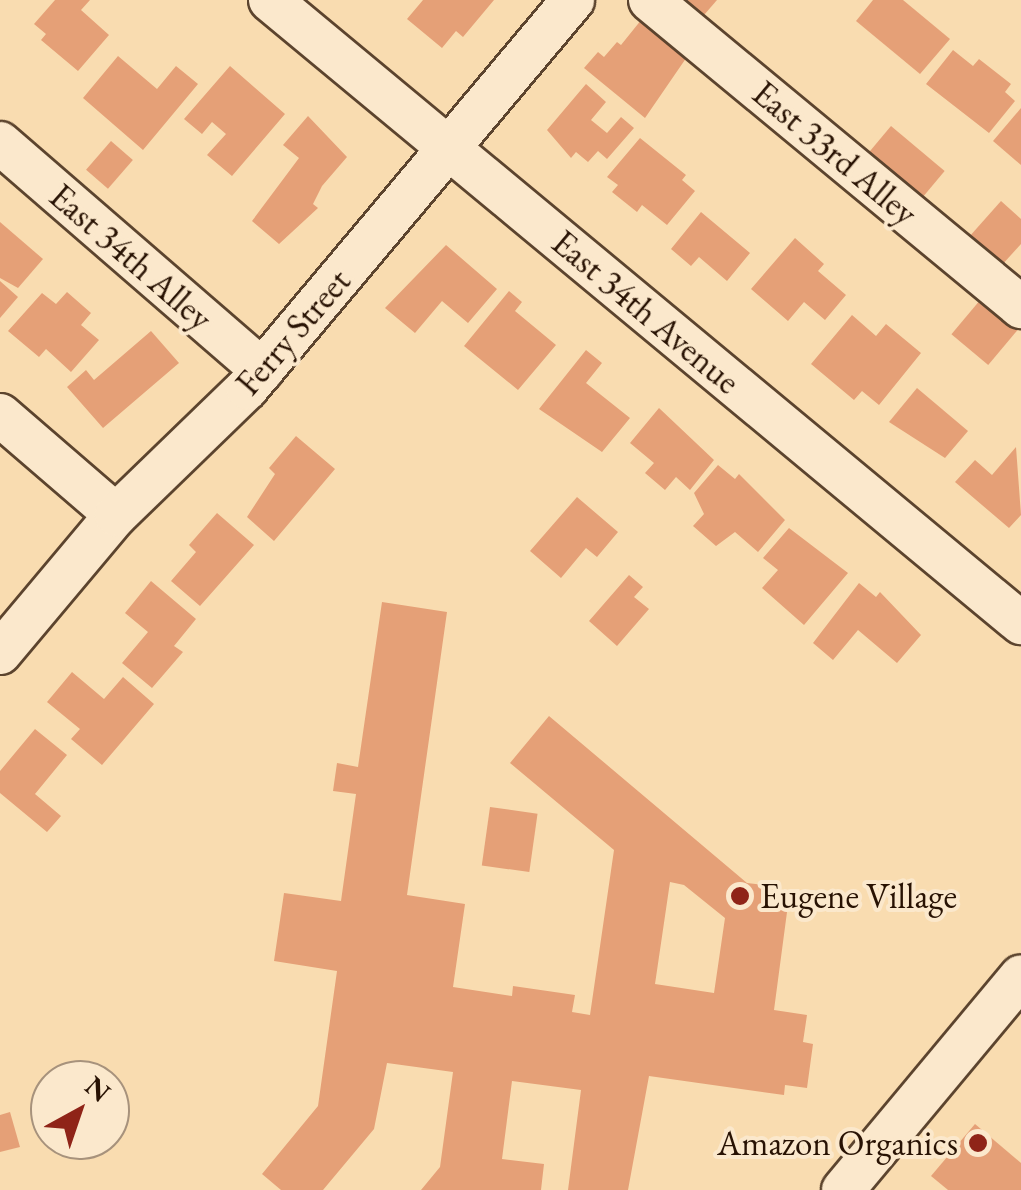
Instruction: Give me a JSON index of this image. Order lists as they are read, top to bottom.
{
  "streets": {
    "street": [
      "East 33rd Alley",
      "East 34th Alley",
      "East 34th Avenue",
      "Ferry Street"
    ]
  },
  "crossings": [
    ["East 34th Alley", "Ferry Street"],
    ["East 34th Avenue", "Ferry Street"]
  ],
  "places": ["Eugene Village", "Amazon Organics"],
  "north": "top right"
}
